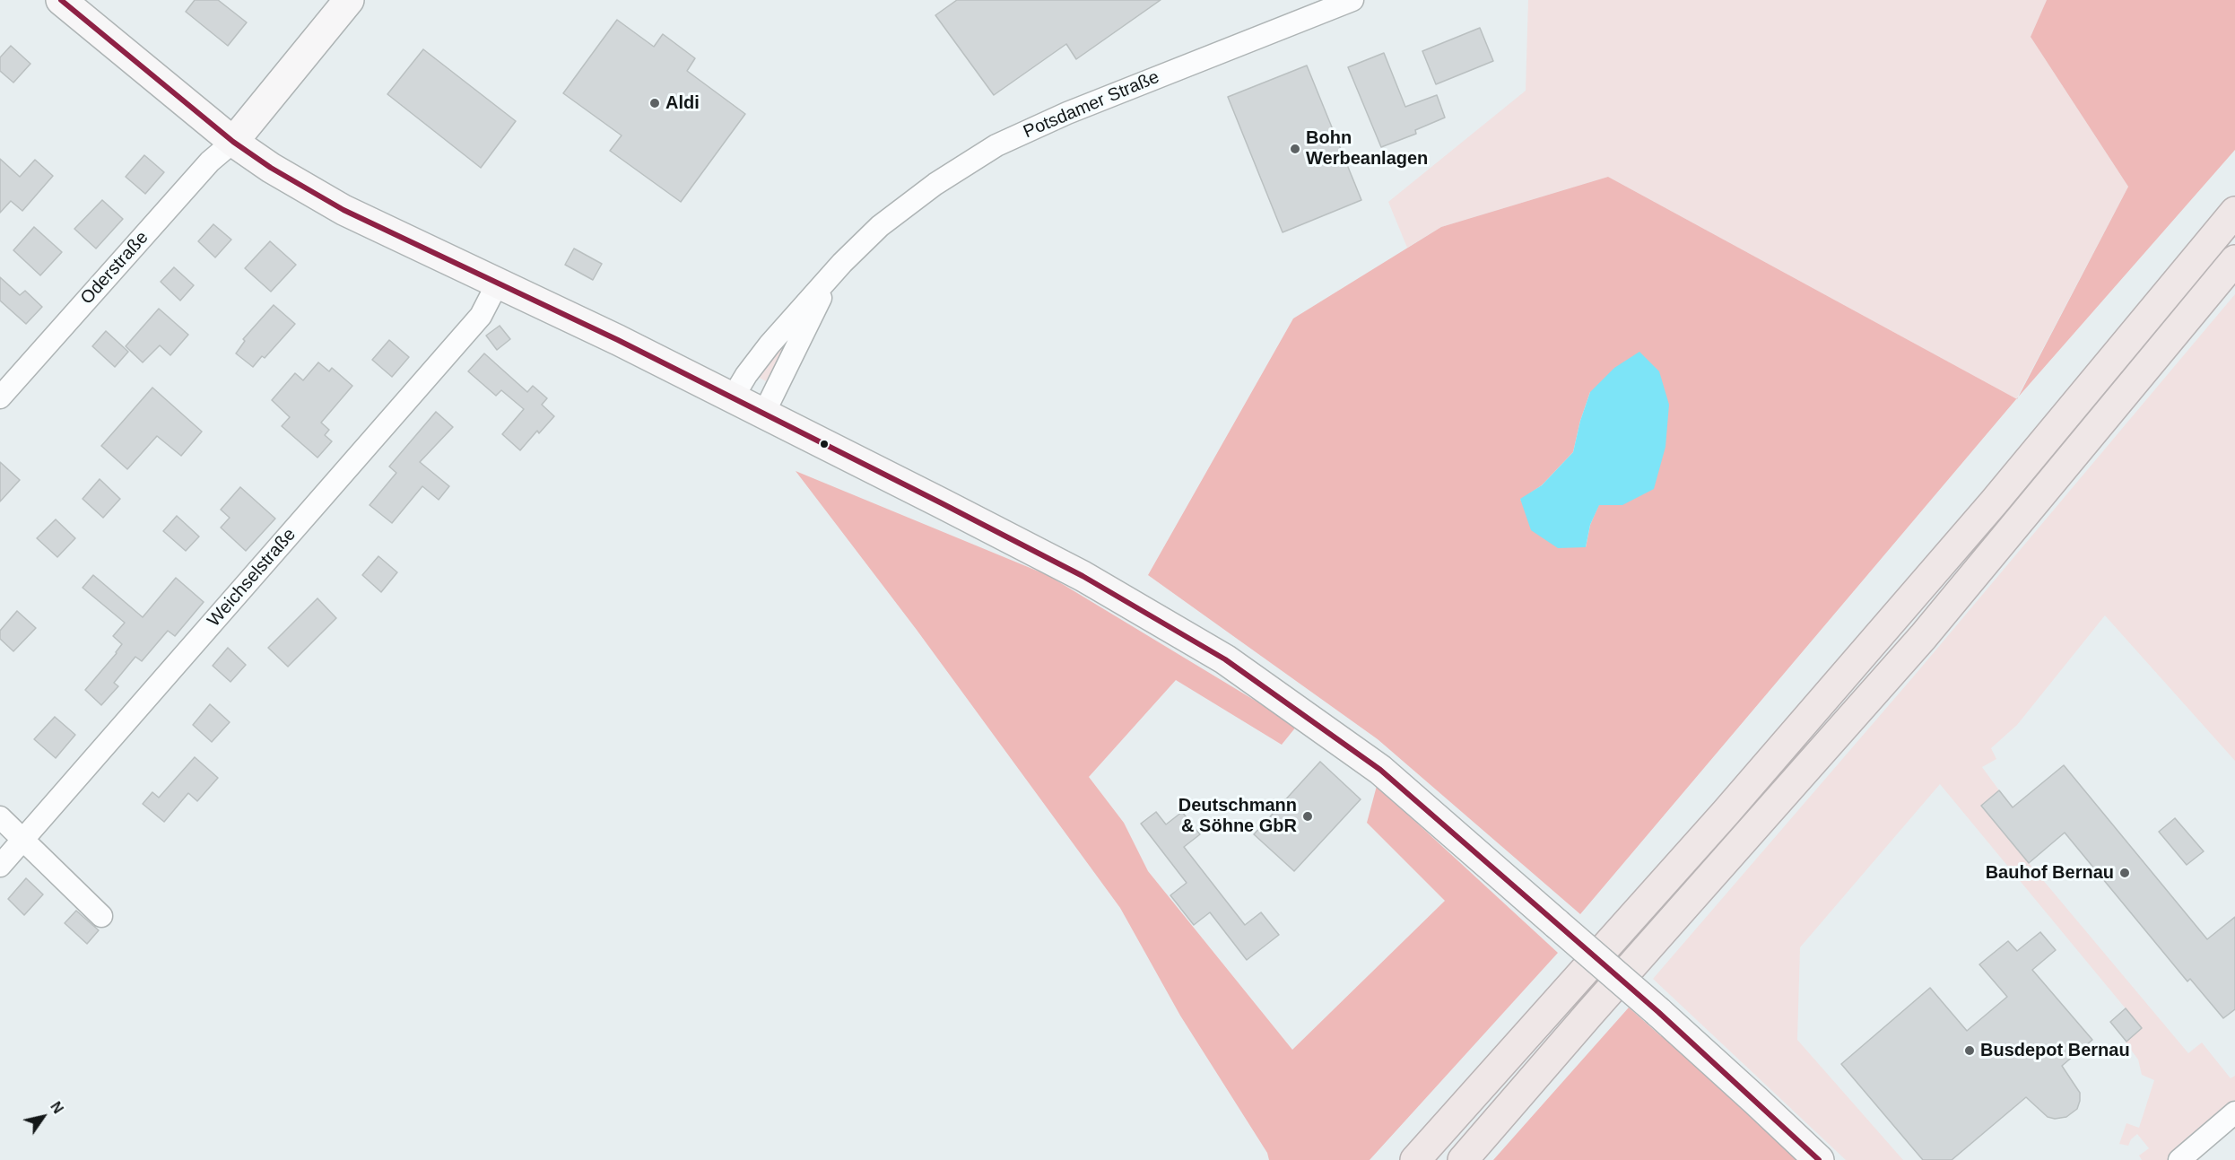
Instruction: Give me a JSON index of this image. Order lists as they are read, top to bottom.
{
  "streets": {
    "street": ["Potsdamer Straße", "Oderstraße", "Weichselstraße"]
  },
  "places": [
    "Aldi",
    "Bohn Werbeanlagen",
    "Deutschmann & Söhne GbR",
    "Bauhof Bernau",
    "Busdepot Bernau"
  ],
  "north": "top right"
}
